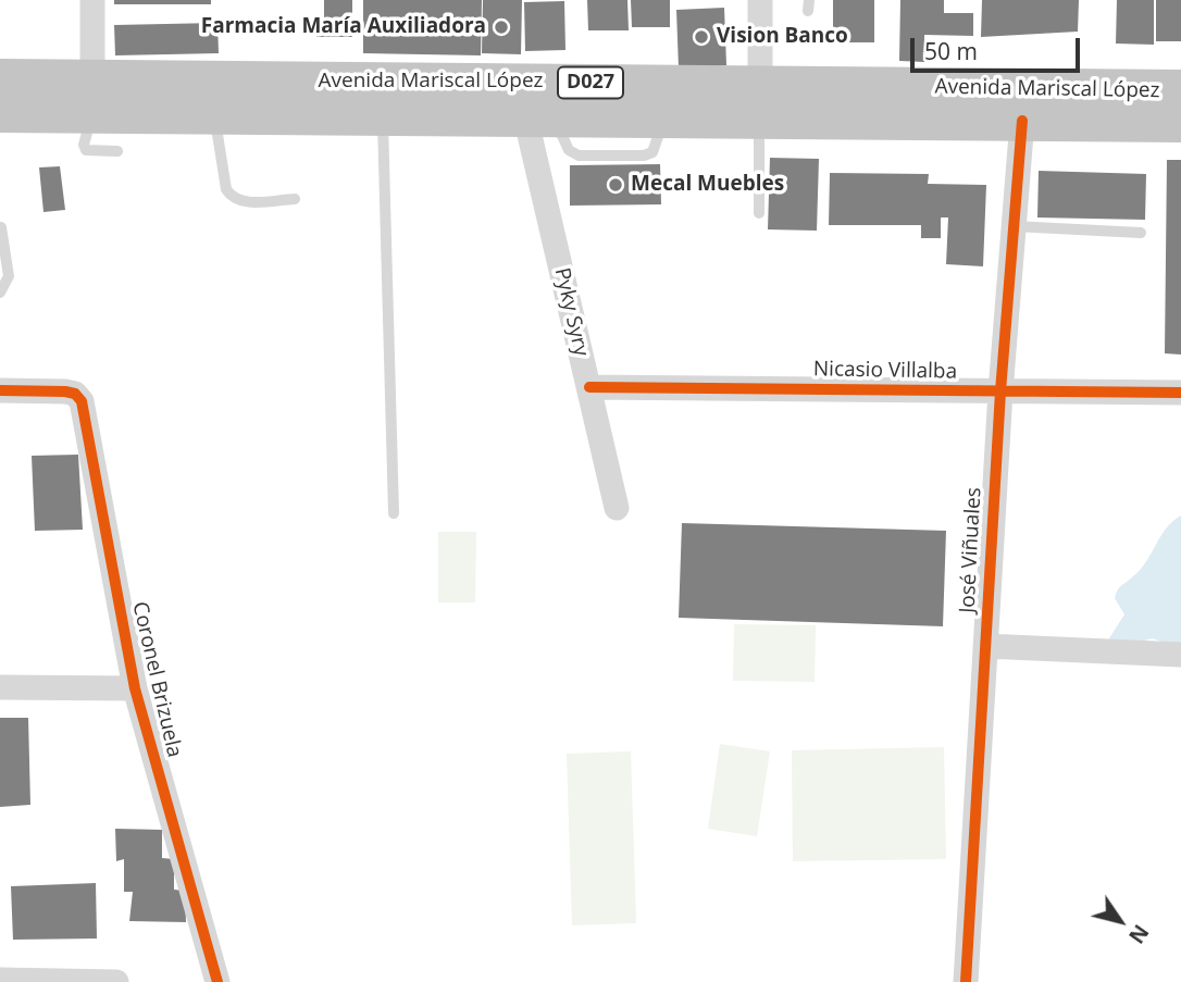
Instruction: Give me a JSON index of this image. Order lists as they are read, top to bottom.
{
  "streets": {
    "highway": ["Avenida Mariscal López", "D027"],
    "street": [
      "Pyky Syry",
      "Nicasio Villalba",
      "José Viñuales",
      "Coronel Brizuela"
    ]
  },
  "crossings": [
    ["Avenida Mariscal López", "Pyky Syry"],
    ["Avenida Mariscal López", "José Viñuales"],
    ["Pyky Syry", "Nicasio Villalba"],
    ["Nicasio Villalba", "José Viñuales"]
  ],
  "places": ["Farmacia María Auxiliadora", "Vision Banco", "Mecal Muebles"],
  "scale_bar": "50 m",
  "north": "bottom right"
}
